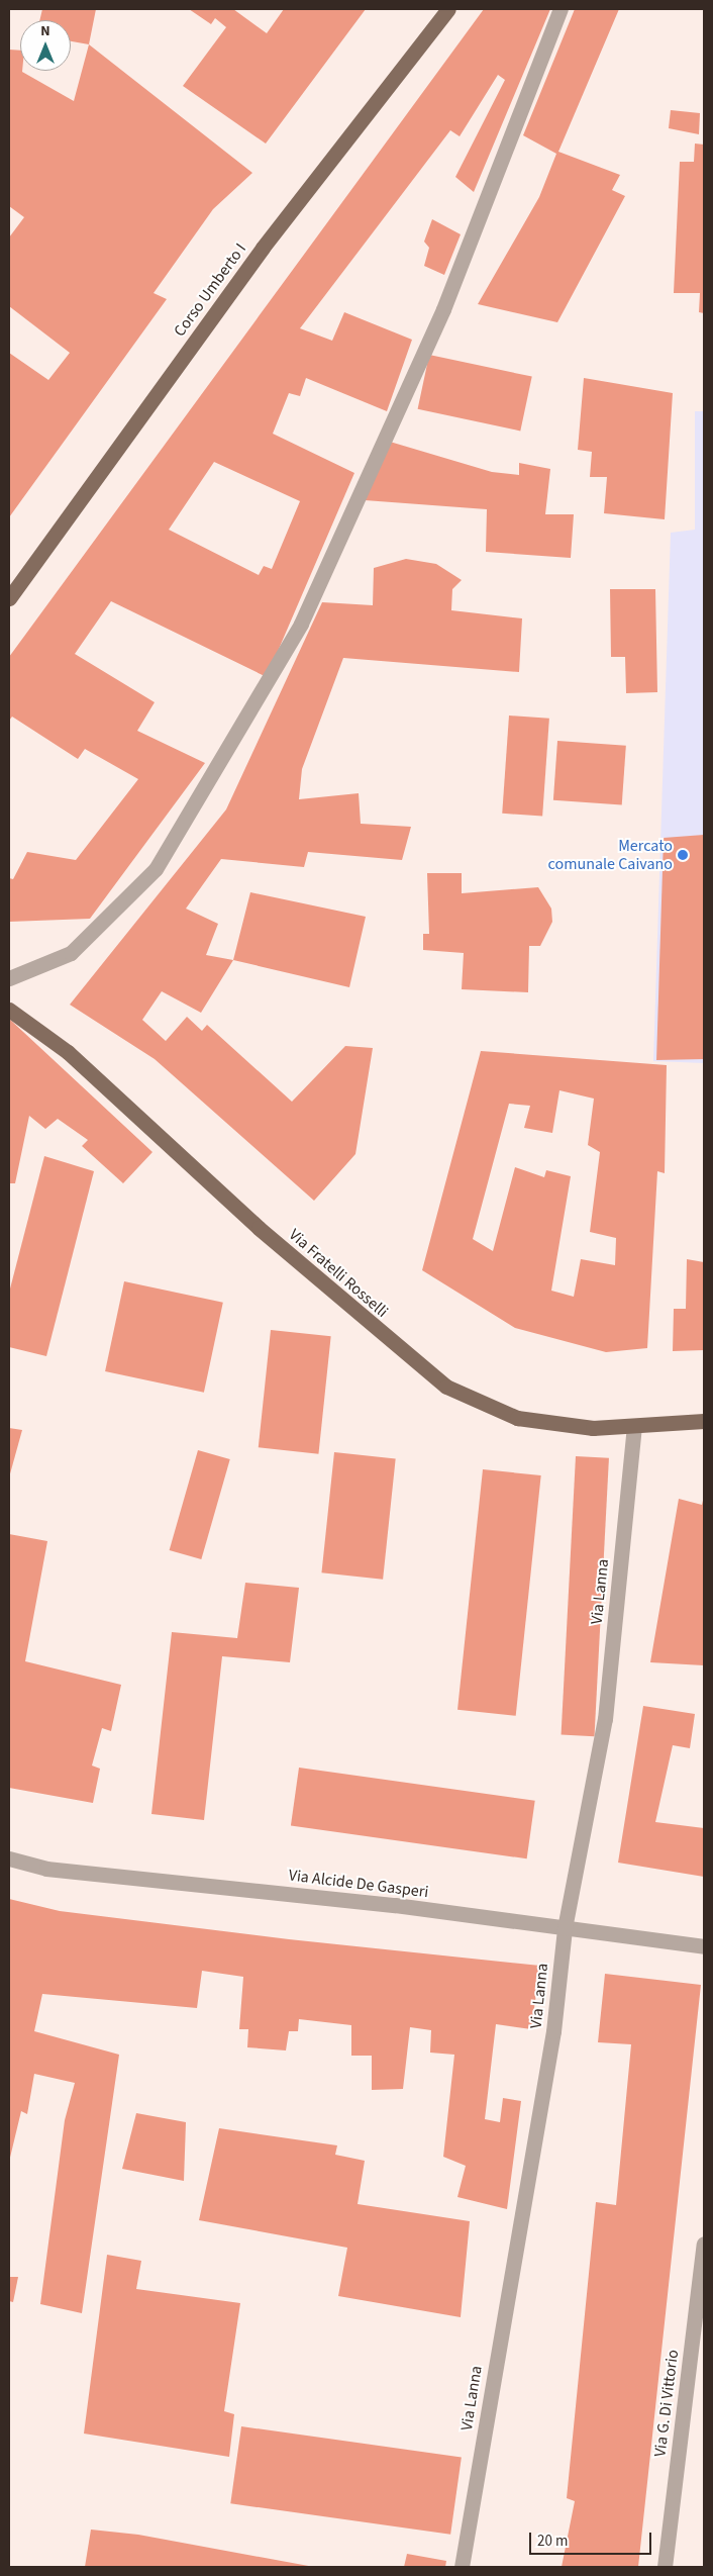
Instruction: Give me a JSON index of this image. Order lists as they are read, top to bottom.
{
  "streets": {
    "main road": ["Corso Umberto I", "Via Fratelli Rosselli"],
    "street": ["Via Lanna", "Via Alcide De Gasperi", "Via G. Di Vittorio"]
  },
  "crossings": [
    ["Via Fratelli Rosselli", "Via Lanna"],
    ["Via Lanna", "Via Alcide De Gasperi"]
  ],
  "places": ["Mercato comunale Caivano"],
  "scale_bar": "20 m",
  "north": "top"
}
